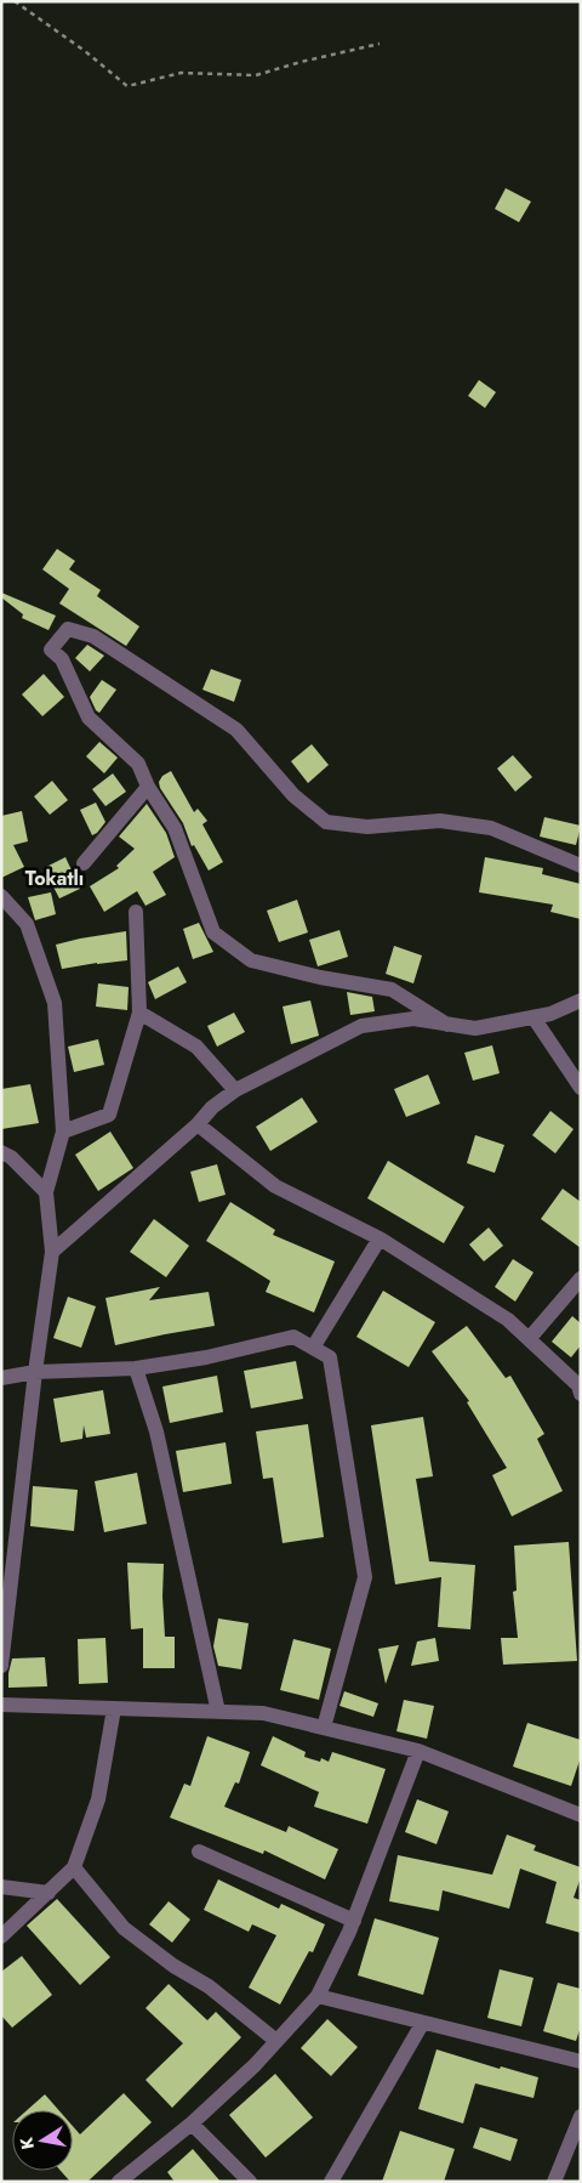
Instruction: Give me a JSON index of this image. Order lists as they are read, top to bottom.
{
  "districts": ["Tokatlı"],
  "north": "left"
}
